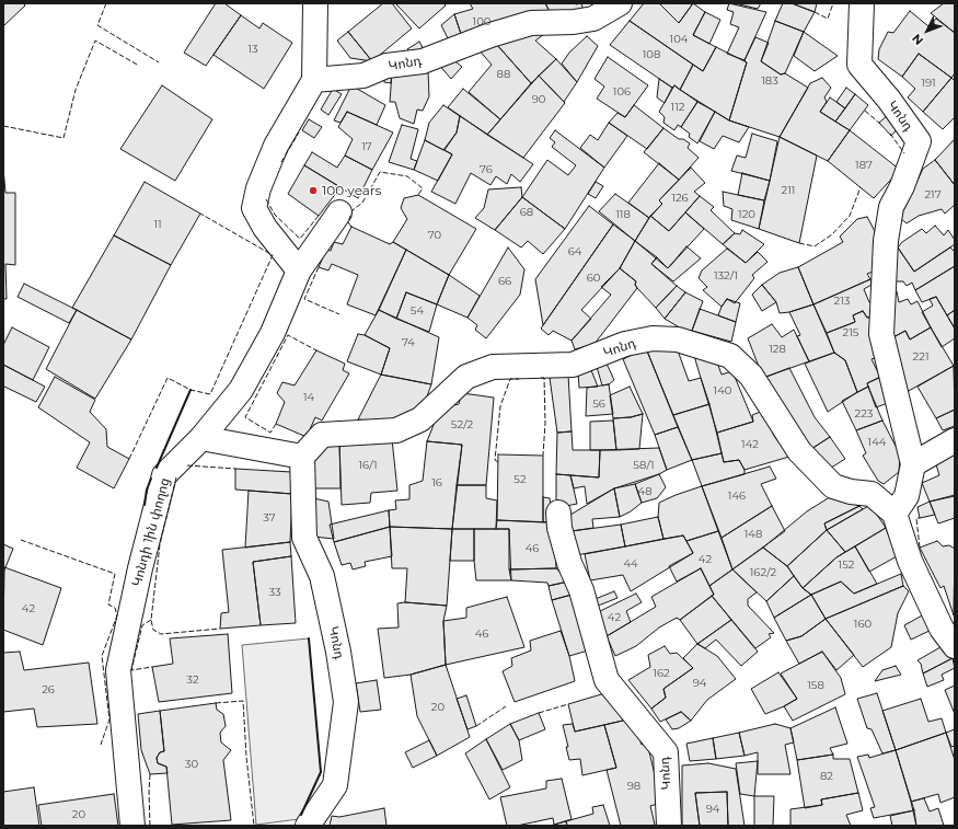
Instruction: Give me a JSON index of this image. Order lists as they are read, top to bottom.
{
  "streets": {
    "street": ["Կոնդ", "Կոնդի 1ին փողոց"]
  },
  "places": ["100 years"],
  "house_numbers": [
    "100",
    "104",
    "13",
    "108",
    "88",
    "183",
    "191",
    "106",
    "90",
    "112",
    "17",
    "187",
    "76",
    "211",
    "217",
    "126",
    "68",
    "118",
    "120",
    "11",
    "70",
    "64",
    "132/1",
    "60",
    "66",
    "213",
    "54",
    "215",
    "74",
    "128",
    "221",
    "140",
    "14",
    "56",
    "223",
    "52/2",
    "144",
    "142",
    "16/1",
    "58/1",
    "52",
    "16",
    "48",
    "146",
    "37",
    "148",
    "46",
    "42",
    "44",
    "152",
    "162/2",
    "33",
    "42",
    "42",
    "160",
    "46",
    "162",
    "32",
    "94",
    "158",
    "26",
    "20",
    "30",
    "82",
    "98",
    "94",
    "20"
  ],
  "north": "bottom left"
}
